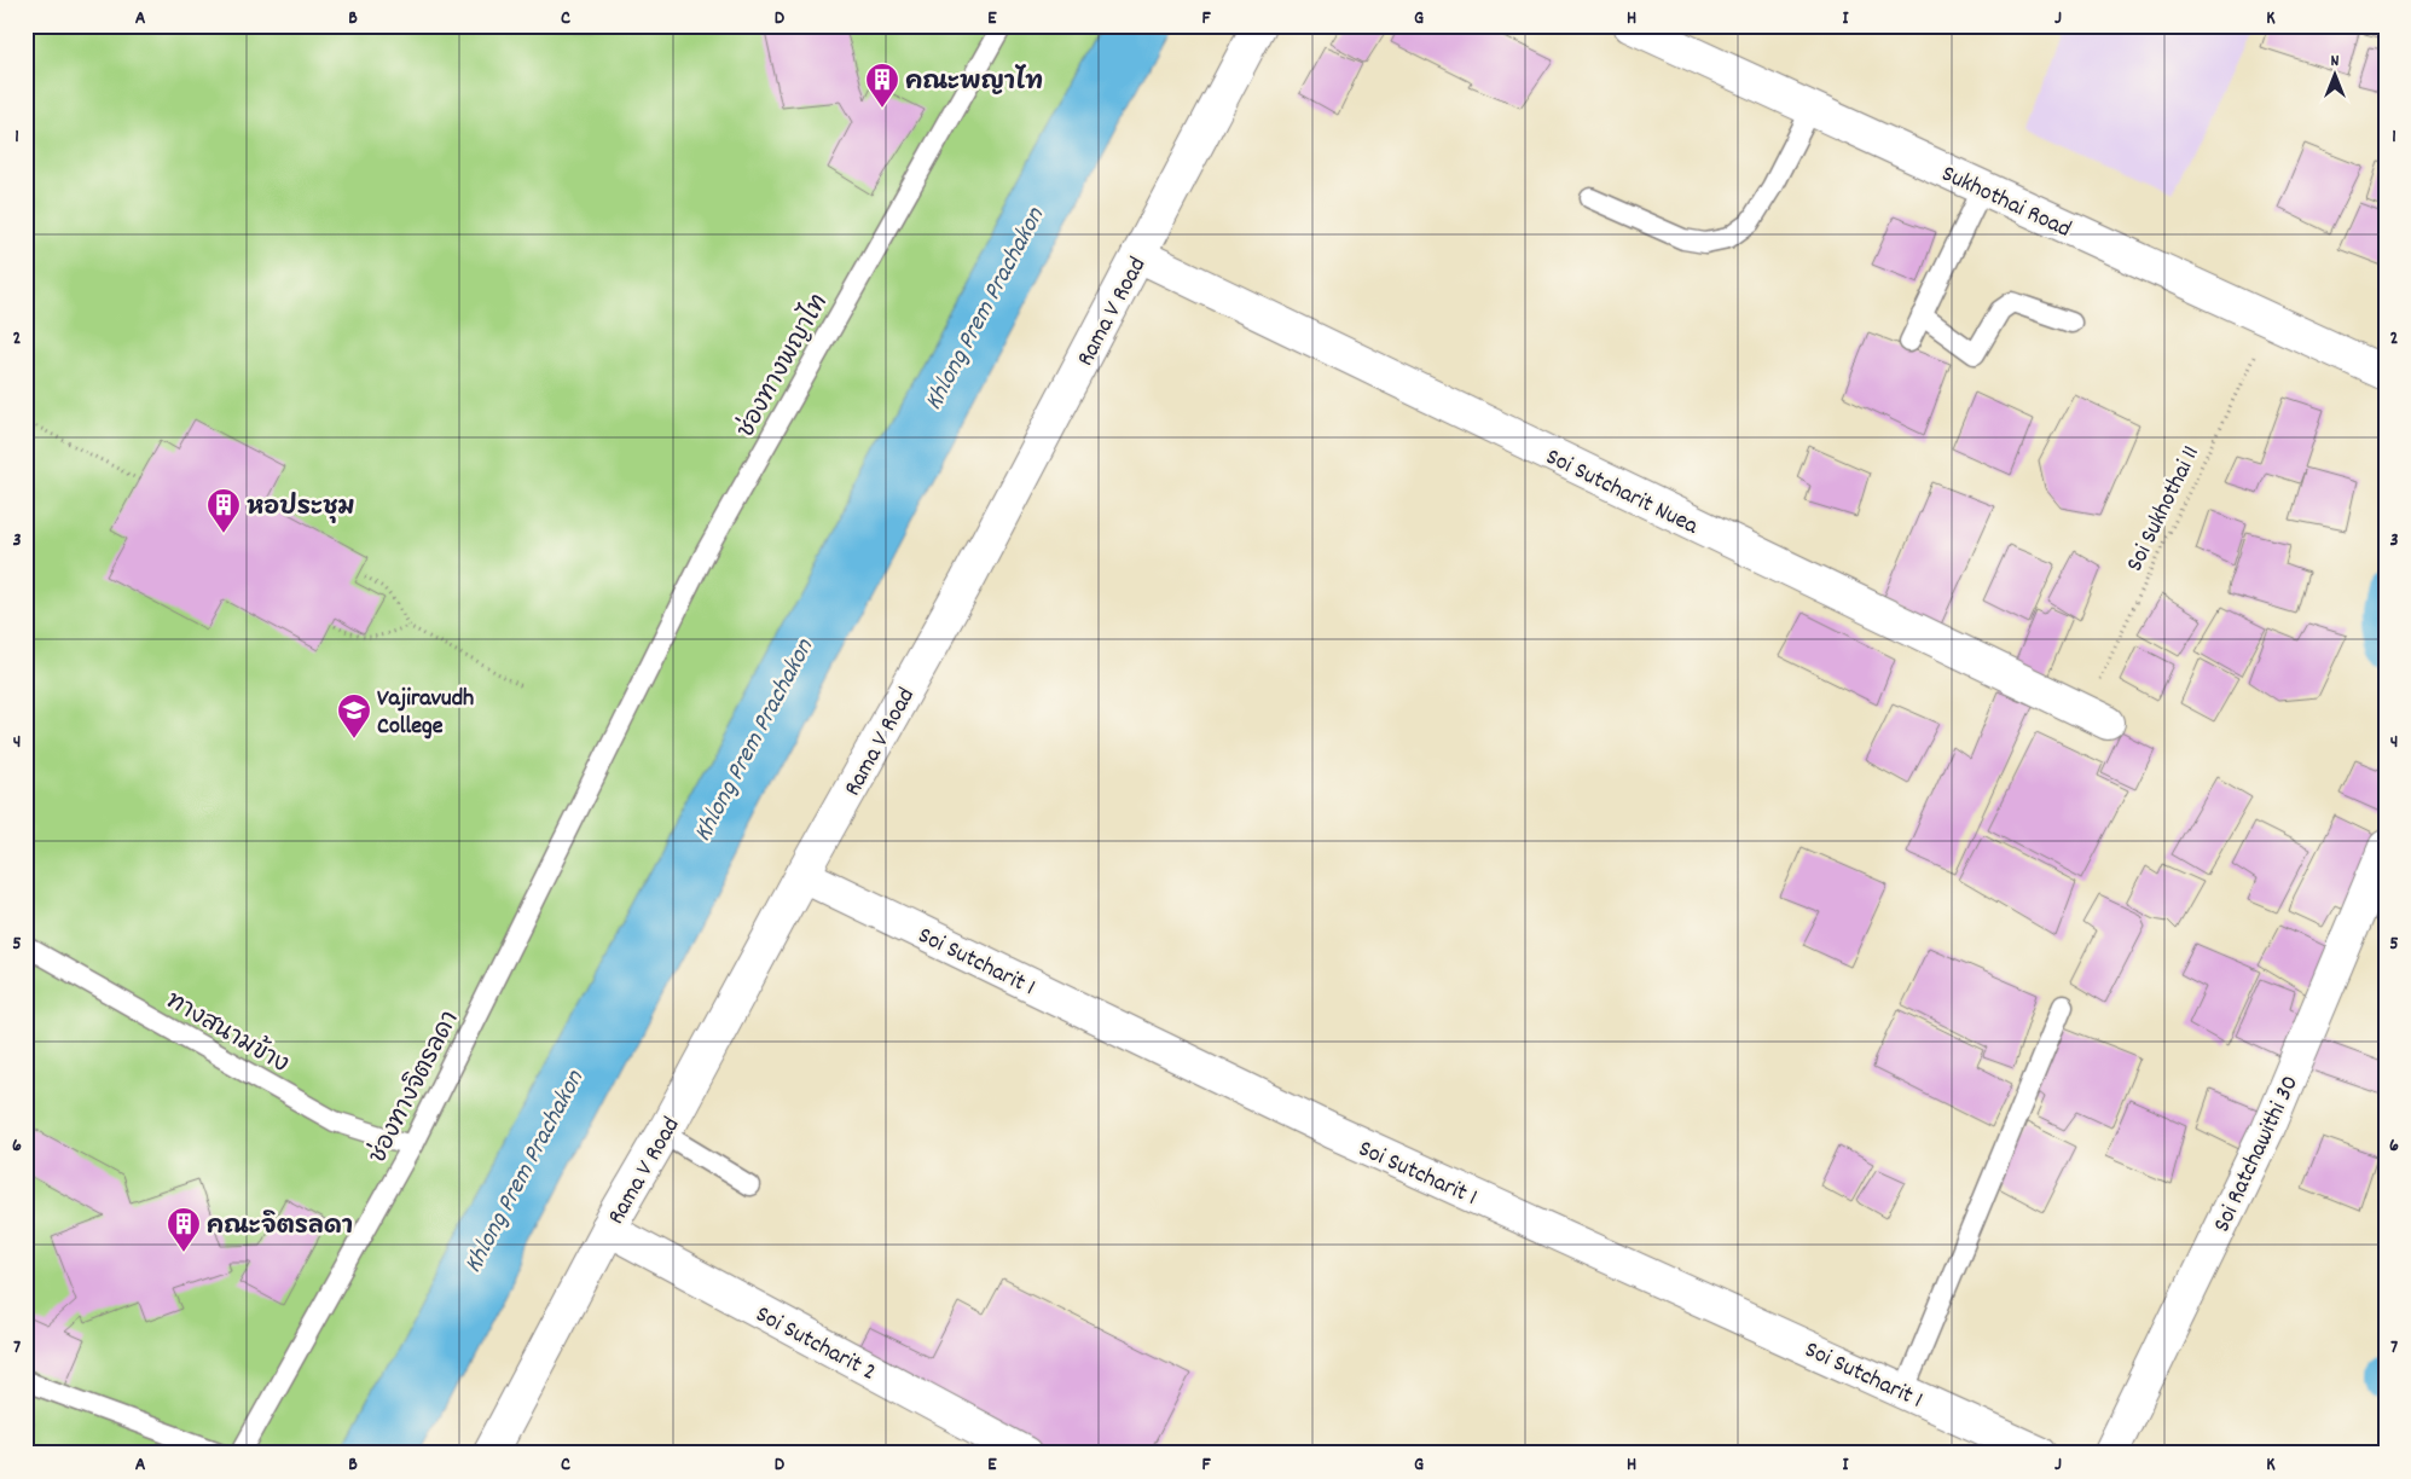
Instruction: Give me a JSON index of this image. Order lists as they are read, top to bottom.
{
  "streets": {
    "street": [
      "Sukhothai Road",
      "Rama V Road",
      "Soi Sutcharit Nuea",
      "Soi Sutcharit 1",
      "Soi Ratchawithi 30",
      "Soi Sutcharit 2"
    ],
    "lane": ["ช่องทางพญาไท", "ทางสนามข้าง", "ช่องทางจิตรลดา"],
    "path": ["Soi Sukhothai 11"]
  },
  "crossings": [
    ["Sukhothai Road", "Soi Sukhothai 11"],
    ["Rama V Road", "Soi Sutcharit Nuea"],
    ["Rama V Road", "Soi Sutcharit 1"],
    ["Rama V Road", "Soi Sutcharit 2"],
    ["ช่องทางพญาไท", "ช่องทางจิตรลดา"],
    ["Soi Sutcharit Nuea", "Soi Sukhothai 11"],
    ["ทางสนามข้าง", "ช่องทางจิตรลดา"]
  ],
  "water": ["Khlong Prem Prachakon"],
  "places": {
    "building": ["คณะพญาไท", "หอประชุม", "คณะจิตรลดา"],
    "school or university": ["Vajiravudh College"]
  },
  "north": "top",
  "grid": {
    "columns": [
      "A",
      "B",
      "C",
      "D",
      "E",
      "F",
      "G",
      "H",
      "I",
      "J",
      "K"
    ],
    "rows": [
      "1",
      "2",
      "3",
      "4",
      "5",
      "6",
      "7"
    ]
  }
}
